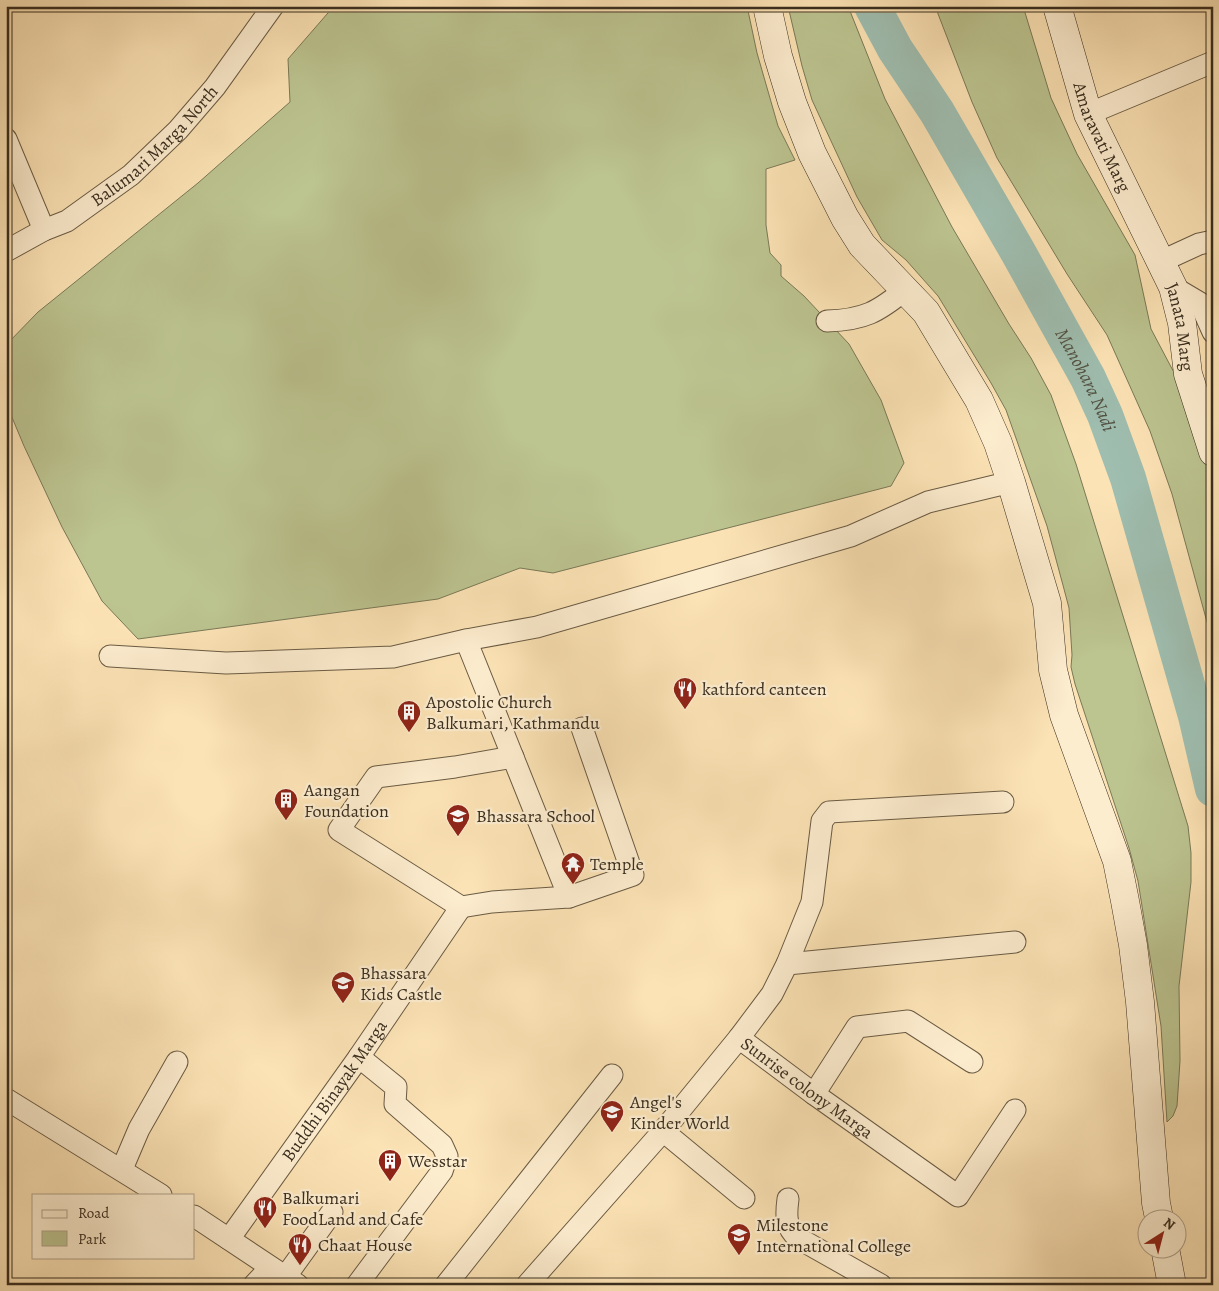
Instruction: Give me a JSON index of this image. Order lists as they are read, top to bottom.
{
  "streets": {
    "main road": ["Amaravati Marg", "Janata Marg"],
    "street": ["Balumari Marga North", "Sunrise colony Marga", "Buddhi Binayak Marga"]
  },
  "crossings": [
    ["Amaravati Marg", "Janata Marg"]
  ],
  "water": ["Manohara Nadi"],
  "places": {
    "restaurant": ["kathford canteen", "Balkumari FoodLand and Cafe", "Chaat House"],
    "building": ["Apostolic Church Balkumari, Kathmandu", "Aangan Foundation", "Wesstar"],
    "school or university": [
      "Bhassara School",
      "Bhassara Kids Castle",
      "Angel's Kinder World",
      "Milestone International College"
    ],
    "temple": ["Temple"]
  },
  "legend": ["Road", "Park"],
  "north": "top right"
}
